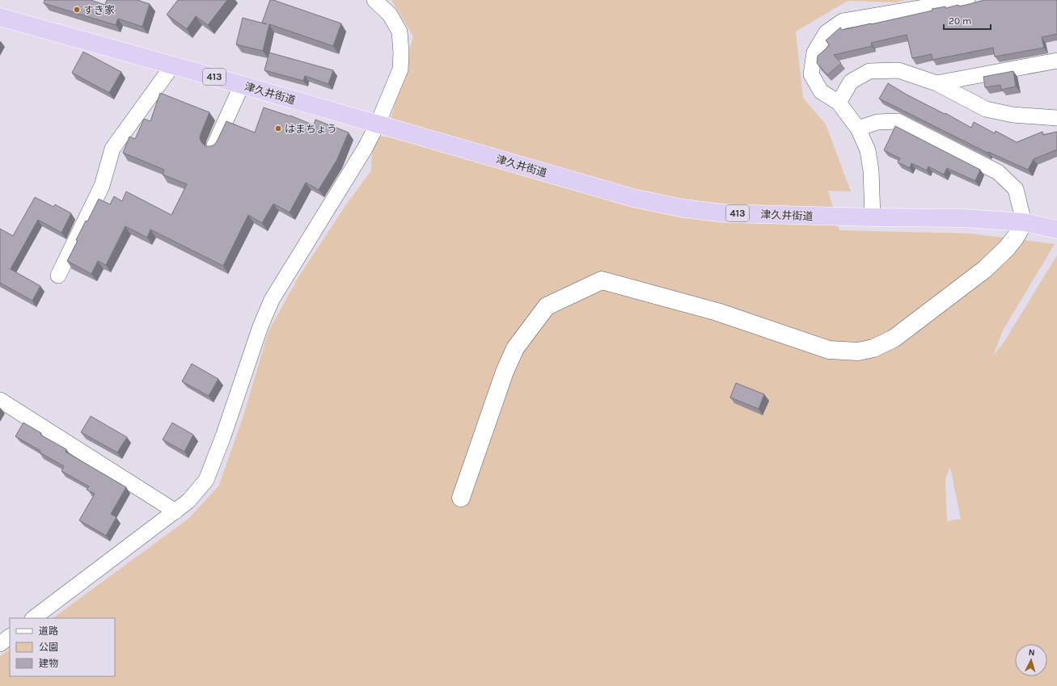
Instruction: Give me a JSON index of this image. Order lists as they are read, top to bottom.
{
  "streets": {
    "highway": ["413", "津久井街道"]
  },
  "places": ["すき家", "はまちょう"],
  "legend": ["道路", "公園", "建物"],
  "scale_bar": "20 m",
  "north": "top"
}
